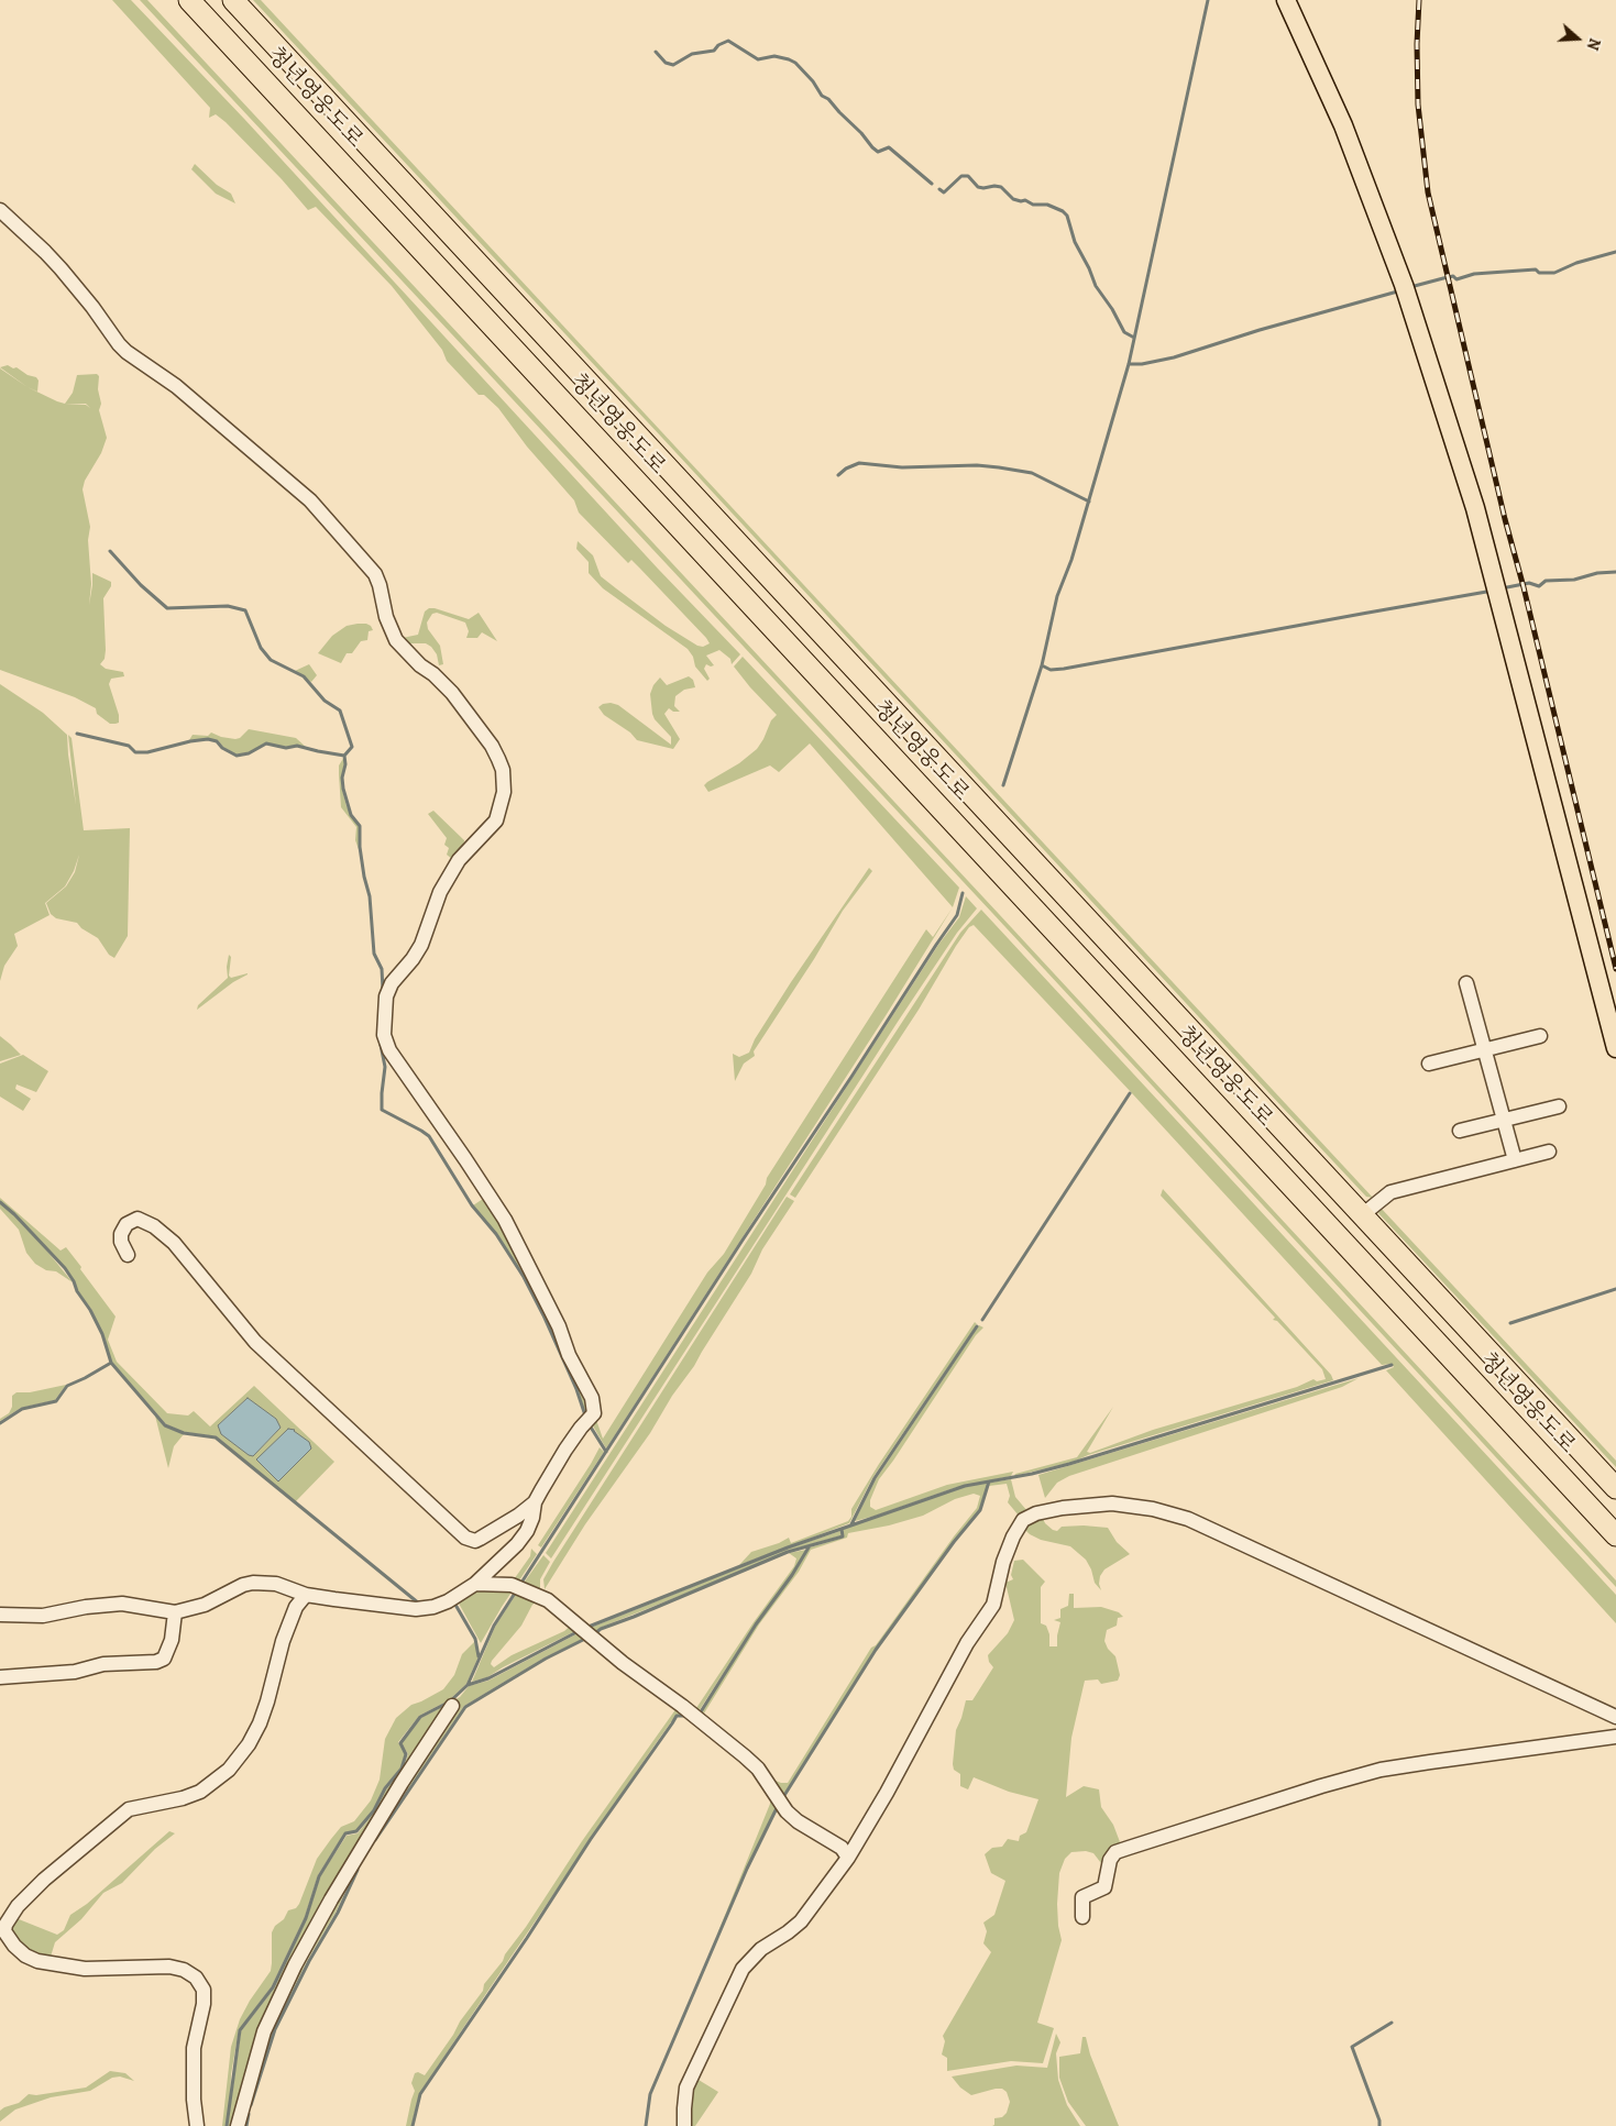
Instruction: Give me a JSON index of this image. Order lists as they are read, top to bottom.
{
  "streets": {
    "highway": ["청년영웅도로"]
  },
  "north": "right"
}
